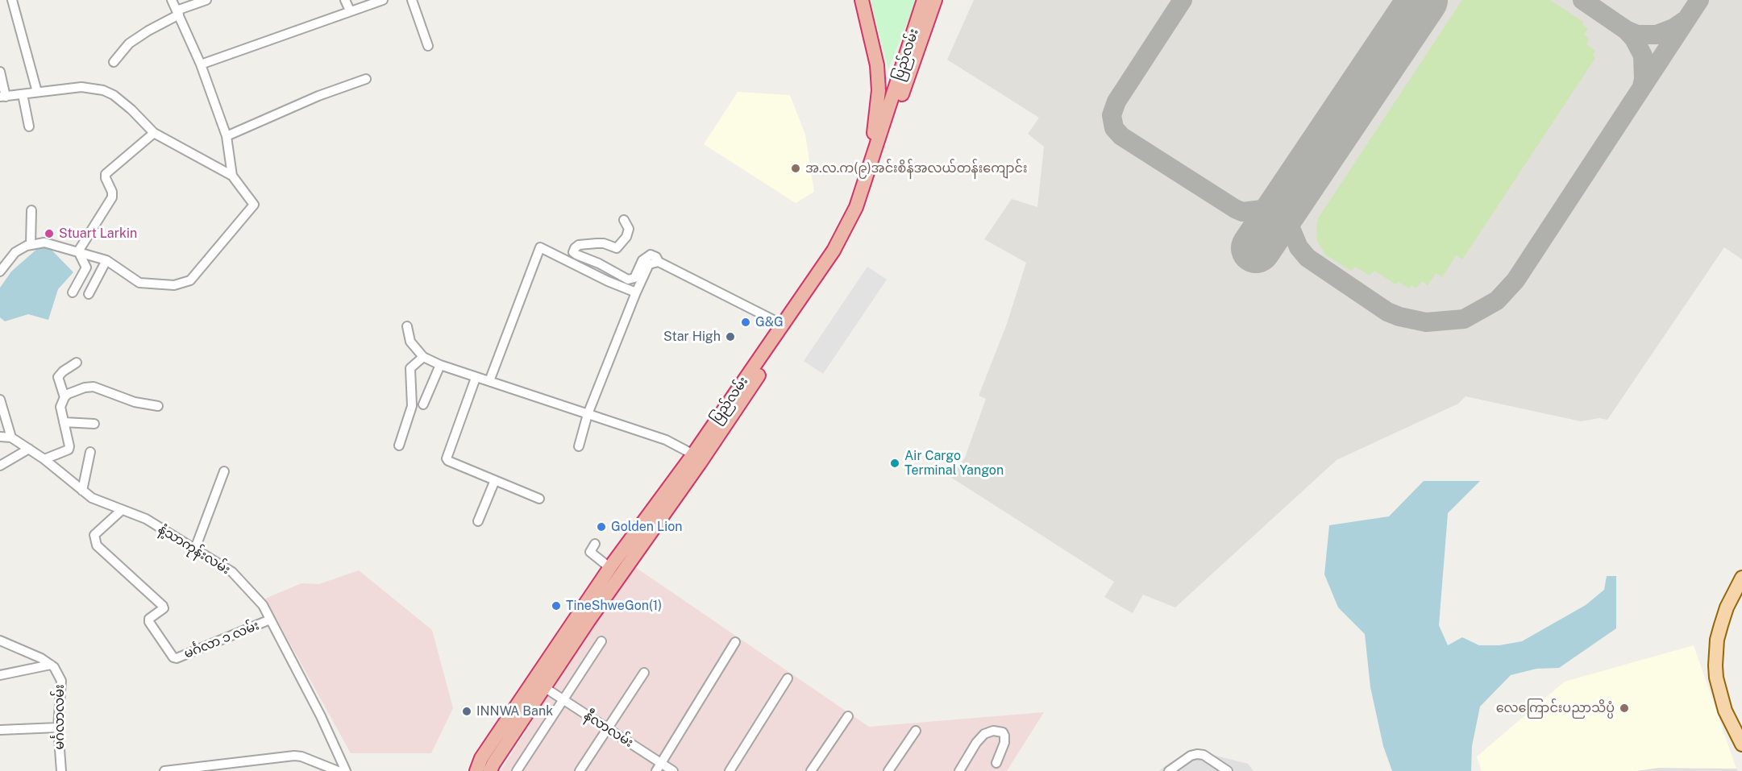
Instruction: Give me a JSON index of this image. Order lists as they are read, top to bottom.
{
  "streets": {
    "highway": ["ပြည်လမ်း"],
    "street": [
      "နံ့သာကုန်းလမ်း",
      "မင်္ဂလာ ၁ လမ်း",
      "မင်္ဂလာလမ်း",
      "နီလာလမ်း"
    ]
  },
  "crossings": [
    ["ပြည်လမ်း", "နီလာလမ်း"],
    ["နံ့သာကုန်းလမ်း", "မင်္ဂလာ ၁ လမ်း"]
  ],
  "places": [
    "အ.လ.က(၉)အင်းစိန်အလယ်တန်းကျောင်း",
    "Stuart Larkin",
    "G&G",
    "Star High",
    "Air Cargo Terminal Yangon",
    "Golden Lion",
    "TineShweGon(1)",
    "လေကြောင်းပညာသိပ္ပံ",
    "INNWA Bank"
  ]
}
